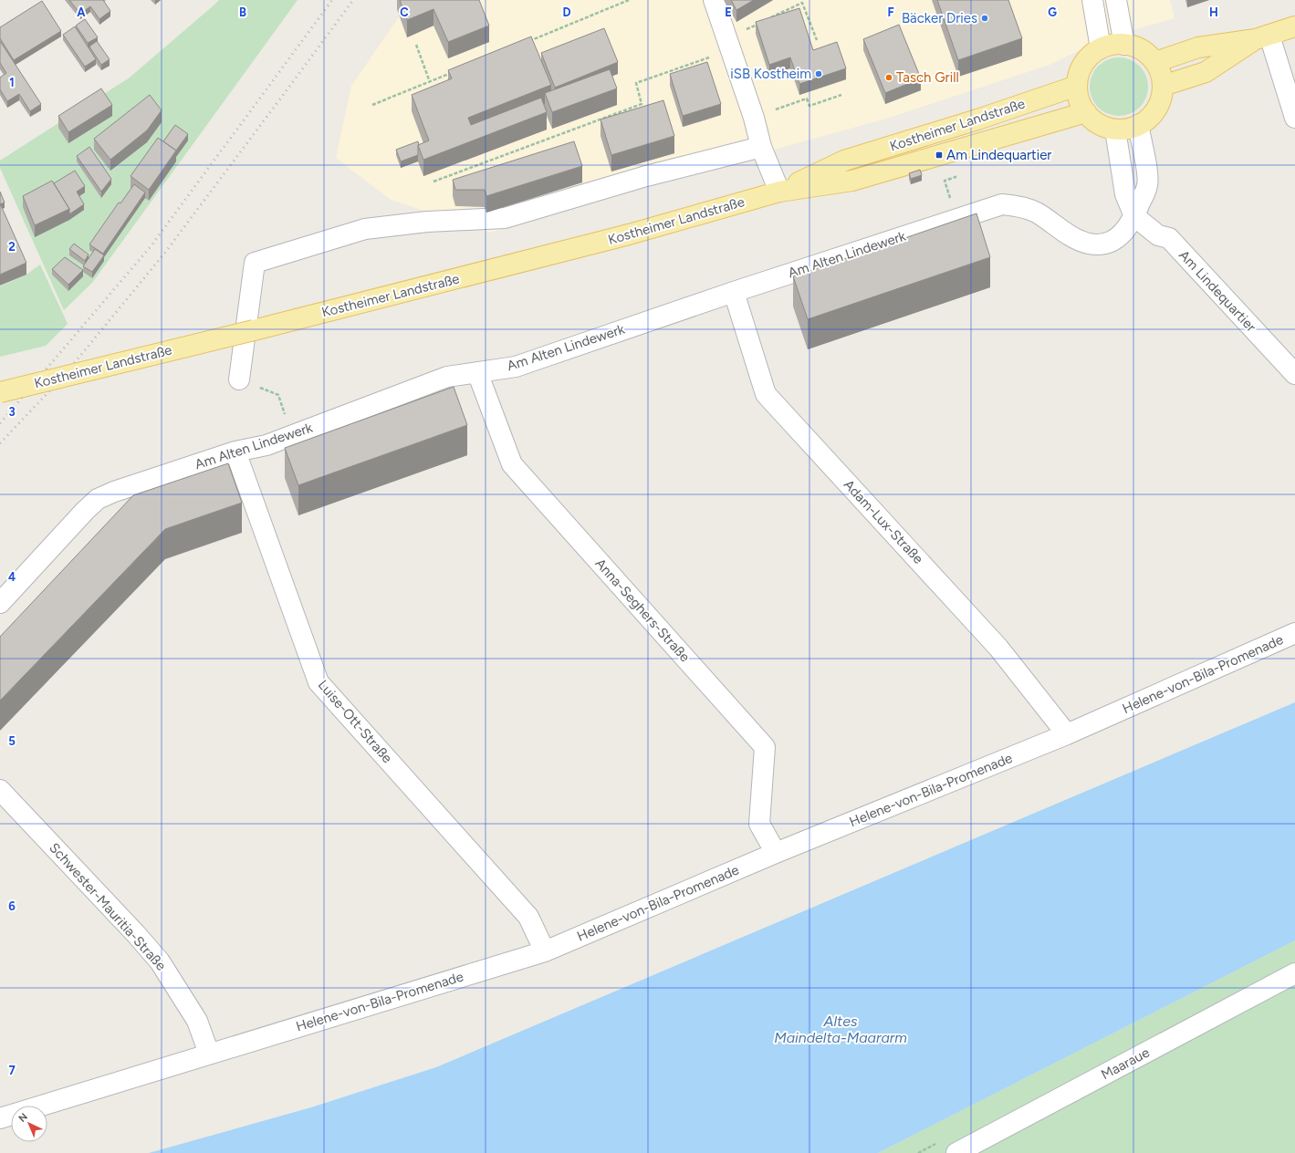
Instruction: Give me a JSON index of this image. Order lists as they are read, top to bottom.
{
  "streets": {
    "main road": ["Kostheimer Landstraße"],
    "street": [
      "Am Alten Lindewerk",
      "Am Lindequartier",
      "Adam-Lux-Straße",
      "Anna-Seghers-Straße",
      "Helene-von-Bila-Promenade",
      "Luise-Ott-Straße",
      "Schwester-Mauritia-Straße",
      "Maaraue"
    ]
  },
  "crossings": [
    ["Am Alten Lindewerk", "Am Lindequartier"],
    ["Am Alten Lindewerk", "Adam-Lux-Straße"],
    ["Am Alten Lindewerk", "Anna-Seghers-Straße"],
    ["Am Alten Lindewerk", "Luise-Ott-Straße"],
    ["Adam-Lux-Straße", "Helene-von-Bila-Promenade"],
    ["Anna-Seghers-Straße", "Helene-von-Bila-Promenade"],
    ["Helene-von-Bila-Promenade", "Luise-Ott-Straße"],
    ["Helene-von-Bila-Promenade", "Schwester-Mauritia-Straße"]
  ],
  "water": ["Altes Maindelta-Maararm"],
  "places": {
    "other": ["Bäcker Dries", "iSB Kostheim", "Tasch Grill"],
    "transit": ["Am Lindequartier"]
  },
  "north": "top left",
  "grid": {
    "columns": [
      "A",
      "B",
      "C",
      "D",
      "E",
      "F",
      "G",
      "H"
    ],
    "rows": [
      "1",
      "2",
      "3",
      "4",
      "5",
      "6",
      "7"
    ]
  }
}
